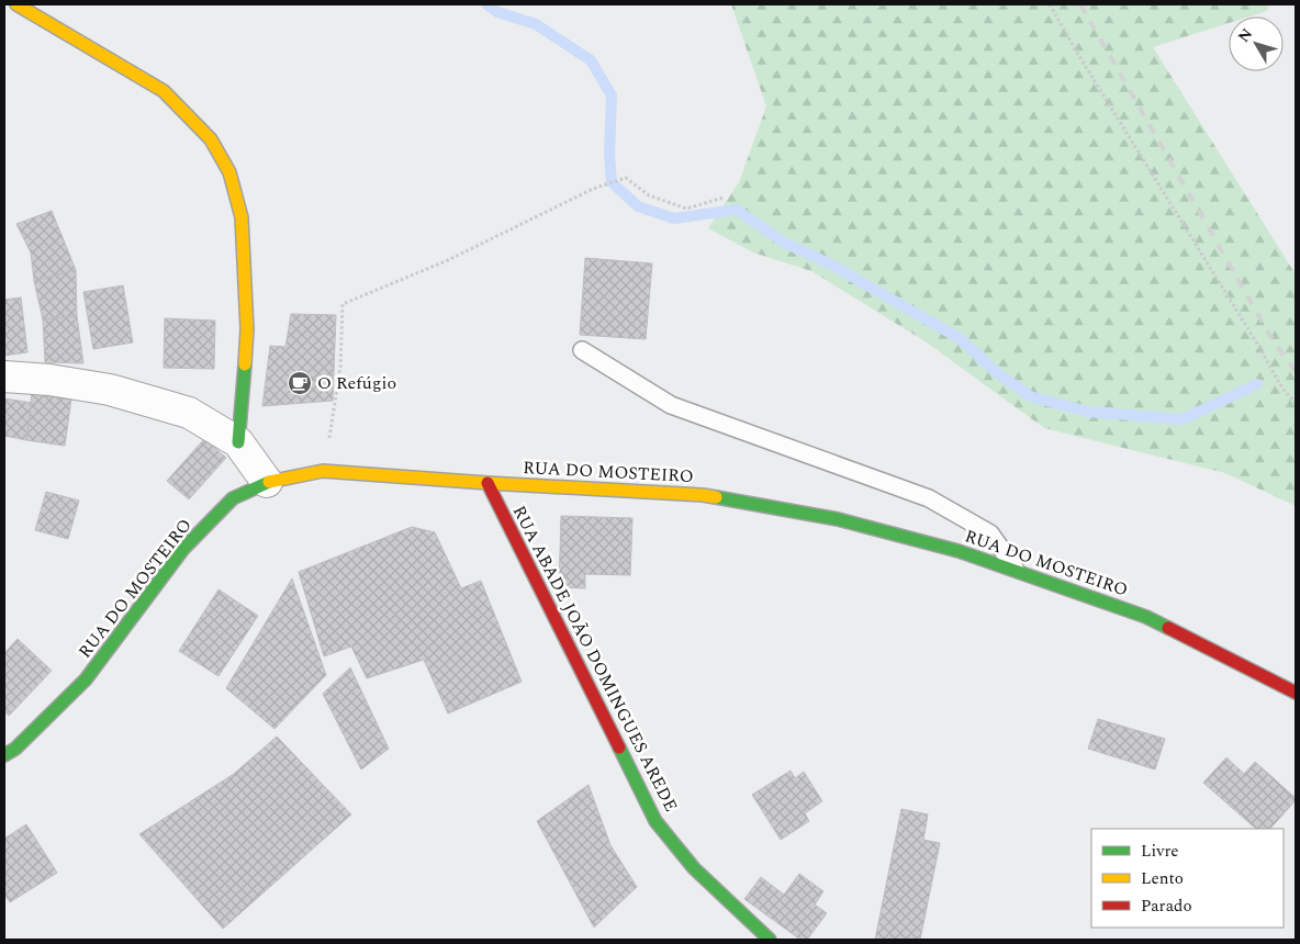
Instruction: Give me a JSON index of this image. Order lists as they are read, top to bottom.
{
  "streets": {
    "main road": ["RUA DO MOSTEIRO", "RUA ABADE JOÃO DOMINGUES AREDE"]
  },
  "crossings": [
    ["RUA DO MOSTEIRO", "RUA ABADE JOÃO DOMINGUES AREDE"]
  ],
  "places": {
    "cafe": ["O Refúgio"]
  },
  "legend": ["Livre", "Lento", "Parado"],
  "north": "top left"
}
